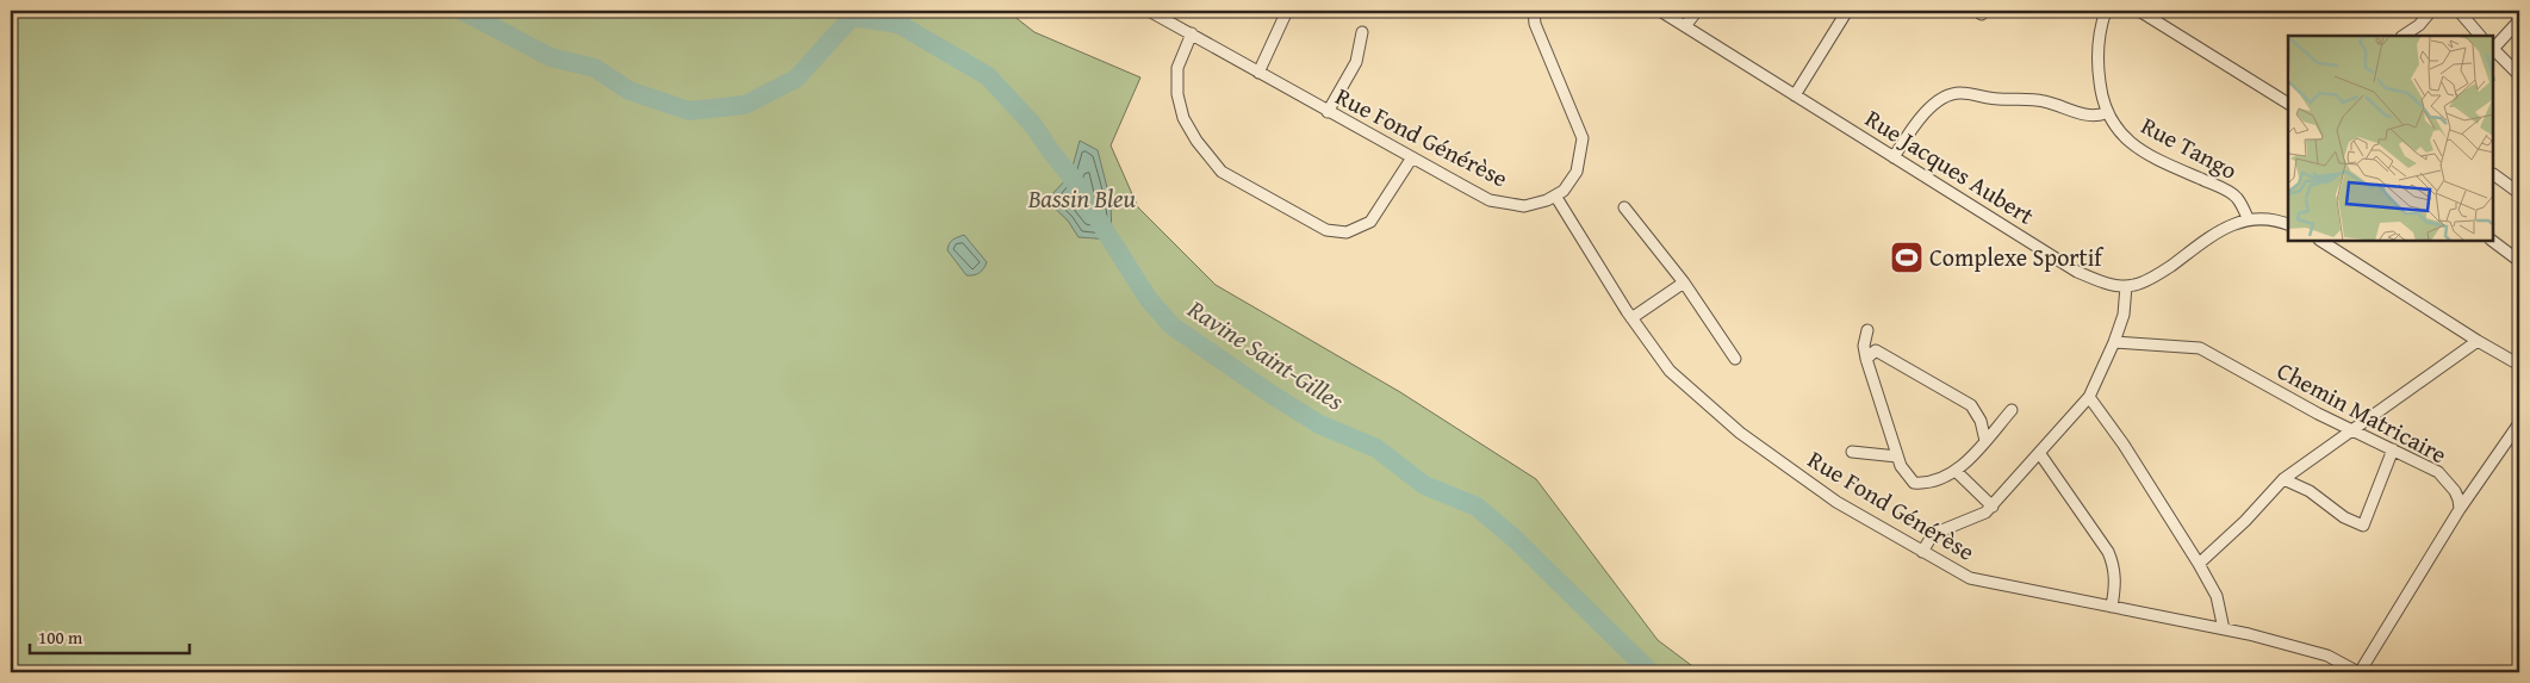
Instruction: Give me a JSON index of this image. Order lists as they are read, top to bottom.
{
  "streets": {
    "street": [
      "Rue Fond Générèse",
      "Rue Tango",
      "Rue Jacques Aubert",
      "Chemin Matricaire"
    ]
  },
  "water": ["Bassin Bleu", "Ravine Saint-Gilles"],
  "places": {
    "sports": ["Complexe Sportif"]
  },
  "scale_bar": "100 m"
}
